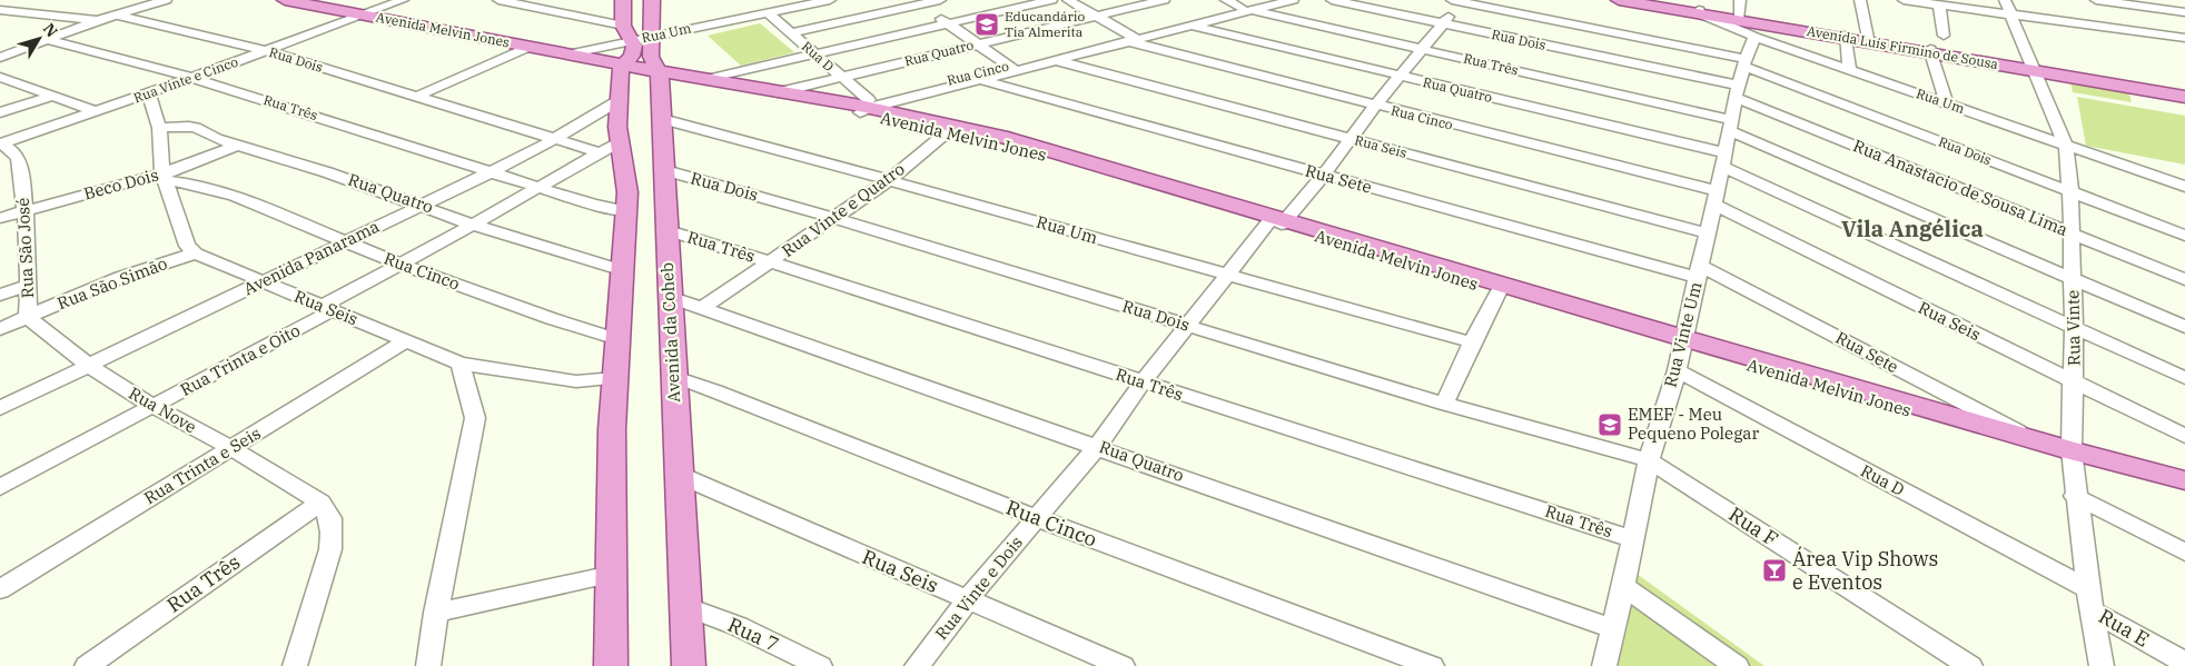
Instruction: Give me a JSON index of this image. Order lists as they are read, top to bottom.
{
  "streets": {
    "main road": ["Avenida Melvin Jones", "Avenida Luís Firmino de Sousa", "Avenida da Coheb"],
    "street": [
      "Rua Um",
      "Rua Dois",
      "Rua Quatro",
      "Rua D",
      "Rua Três",
      "Rua Cinco",
      "Rua Vinte e Cinco",
      "Rua Seis",
      "Rua Sete",
      "Beco Dois",
      "Rua Anastacio de Sousa Lima",
      "Rua Vinte e Quatro",
      "Rua São José",
      "Avenida Panarama",
      "Rua São Simão",
      "Rua Vinte",
      "Rua Vinte Um",
      "Rua Trinta e Oito",
      "Rua Nove",
      "Rua Trinta e Seis",
      "Rua F",
      "Rua Vinte e Dois",
      "Rua E",
      "Rua 7"
    ]
  },
  "crossings": [
    ["Avenida Melvin Jones", "Rua Um"],
    ["Avenida Melvin Jones", "Rua Quatro"],
    ["Avenida Melvin Jones", "Rua D"],
    ["Avenida Melvin Jones", "Rua Cinco"],
    ["Avenida Melvin Jones", "Rua Vinte e Cinco"],
    ["Avenida Melvin Jones", "Rua Sete"],
    ["Avenida Melvin Jones", "Rua Vinte e Quatro"],
    ["Avenida Melvin Jones", "Rua Vinte"],
    ["Avenida Melvin Jones", "Avenida da Coheb"],
    ["Avenida Melvin Jones", "Rua Vinte Um"],
    ["Avenida Melvin Jones", "Rua Vinte e Dois"],
    ["Rua Um", "Avenida Luís Firmino de Sousa"],
    ["Rua Um", "Rua D"],
    ["Rua Um", "Rua Vinte e Quatro"],
    ["Rua Um", "Rua Vinte"],
    ["Rua Um", "Avenida da Coheb"],
    ["Rua Um", "Rua Vinte Um"],
    ["Rua Um", "Rua Vinte e Dois"],
    ["Rua Dois", "Rua Vinte e Cinco"],
    ["Rua Dois", "Rua Anastacio de Sousa Lima"],
    ["Rua Dois", "Rua Vinte e Quatro"],
    ["Rua Dois", "Avenida Panarama"],
    ["Rua Dois", "Rua Vinte"],
    ["Rua Dois", "Avenida da Coheb"],
    ["Rua Dois", "Rua Vinte Um"],
    ["Rua Dois", "Rua Trinta e Oito"],
    ["Rua Dois", "Rua F"],
    ["Rua Dois", "Rua Vinte e Dois"],
    ["Avenida Luís Firmino de Sousa", "Rua Vinte"],
    ["Rua Quatro", "Rua D"],
    ["Rua Quatro", "Rua Cinco"],
    ["Rua Quatro", "Beco Dois"],
    ["Rua Quatro", "Rua Vinte e Quatro"],
    ["Rua Quatro", "Avenida Panarama"],
    ["Rua Quatro", "Rua Vinte"],
    ["Rua Quatro", "Avenida da Coheb"],
    ["Rua Quatro", "Rua Vinte Um"],
    ["Rua Quatro", "Rua Trinta e Oito"],
    ["Rua Quatro", "Rua Vinte e Dois"],
    ["Rua D", "Rua Cinco"],
    ["Rua D", "Rua Vinte"],
    ["Rua D", "Rua Vinte Um"],
    ["Rua D", "Rua E"],
    ["Rua Três", "Rua Cinco"],
    ["Rua Três", "Rua Vinte e Cinco"],
    ["Rua Três", "Rua Vinte e Quatro"],
    ["Rua Três", "Avenida Panarama"],
    ["Rua Três", "Rua Vinte"],
    ["Rua Três", "Avenida da Coheb"],
    ["Rua Três", "Rua Vinte Um"],
    ["Rua Três", "Rua Trinta e Oito"],
    ["Rua Três", "Rua Nove"],
    ["Rua Três", "Rua Vinte e Dois"],
    ["Rua Cinco", "Rua Seis"],
    ["Rua Cinco", "Rua Sete"],
    ["Rua Cinco", "Beco Dois"],
    ["Rua Cinco", "Avenida Panarama"],
    ["Rua Cinco", "Avenida da Coheb"],
    ["Rua Cinco", "Rua Vinte Um"],
    ["Rua Cinco", "Rua Trinta e Oito"],
    ["Rua Cinco", "Rua Vinte e Dois"],
    ["Rua Vinte e Cinco", "Rua São José"],
    ["Rua Seis", "Avenida Panarama"],
    ["Rua Seis", "Rua São Simão"],
    ["Rua Seis", "Rua Vinte"],
    ["Rua Seis", "Avenida da Coheb"],
    ["Rua Seis", "Rua Vinte Um"],
    ["Rua Seis", "Rua Trinta e Oito"],
    ["Rua Seis", "Rua Trinta e Seis"],
    ["Rua Seis", "Rua Vinte e Dois"],
    ["Rua Sete", "Rua Vinte Um"],
    ["Rua Sete", "Rua Vinte e Dois"],
    ["Beco Dois", "Rua São José"],
    ["Rua Anastacio de Sousa Lima", "Rua Vinte"],
    ["Rua Anastacio de Sousa Lima", "Rua Vinte Um"],
    ["Rua São José", "Avenida Panarama"],
    ["Rua São José", "Rua São Simão"],
    ["Rua São José", "Rua Nove"],
    ["Avenida Panarama", "Rua Nove"],
    ["Rua Vinte", "Rua E"],
    ["Avenida da Coheb", "Rua 7"],
    ["Rua Vinte Um", "Rua F"],
    ["Rua Trinta e Oito", "Rua Nove"],
    ["Rua Nove", "Rua Trinta e Seis"]
  ],
  "districts": ["Vila Angélica"],
  "places": {
    "school or university": ["Educandário Tia Almerita", "EMEF - Meu Pequeno Polegar"],
    "bar": ["Área Vip Shows e Eventos"]
  },
  "north": "top right"
}
